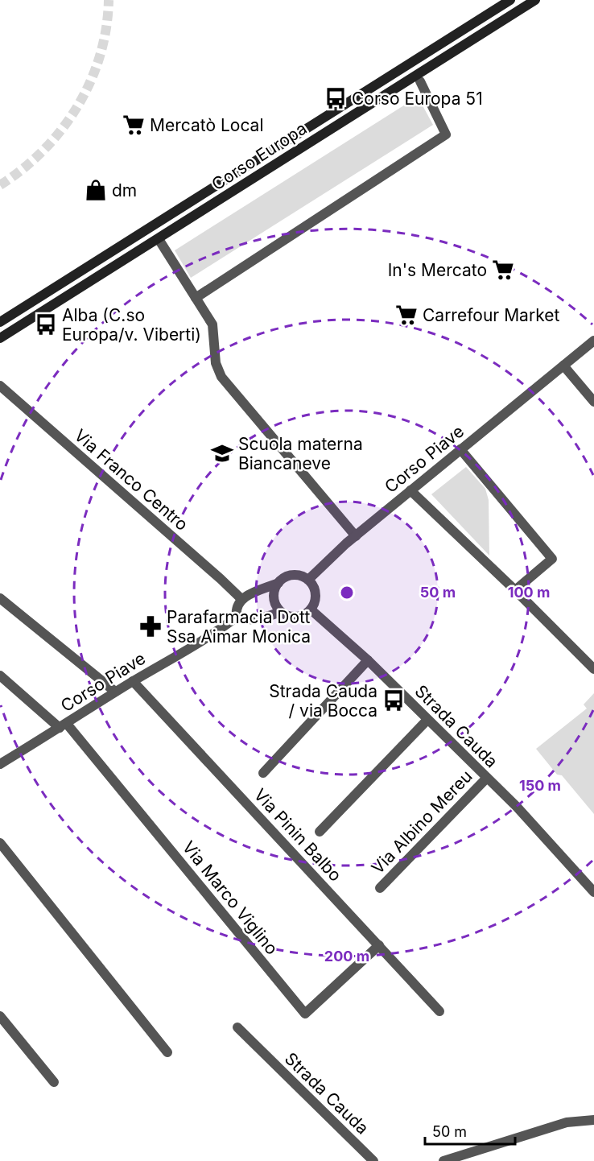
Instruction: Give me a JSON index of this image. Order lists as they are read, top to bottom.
{
  "streets": {
    "main road": ["Corso Europa"],
    "street": [
      "Corso Piave",
      "Via Franco Centro",
      "Strada Cauda",
      "Via Albino Mereu",
      "Via Pinin Balbo",
      "Via Marco Viglino"
    ]
  },
  "crossings": [
    ["Corso Piave", "Strada Cauda"],
    ["Corso Piave", "Via Pinin Balbo"],
    ["Corso Piave", "Via Marco Viglino"],
    ["Strada Cauda", "Via Albino Mereu"],
    ["Via Pinin Balbo", "Via Marco Viglino"]
  ],
  "places": {
    "bus stop": ["Corso Europa 51", "Alba (C.so Europa/v. Viberti)", "Strada Cauda / via Bocca"],
    "supermarket": ["Mercatò Local", "In's Mercato", "Carrefour Market"],
    "shop": ["dm"],
    "school or university": ["Scuola materna Biancaneve"],
    "pharmacy": ["Parafarmacia Dott Ssa Aimar Monica"]
  },
  "scale_bar": "50 m",
  "rings": [
    "50 m",
    "100 m",
    "150 m",
    "200 m"
  ]
}
